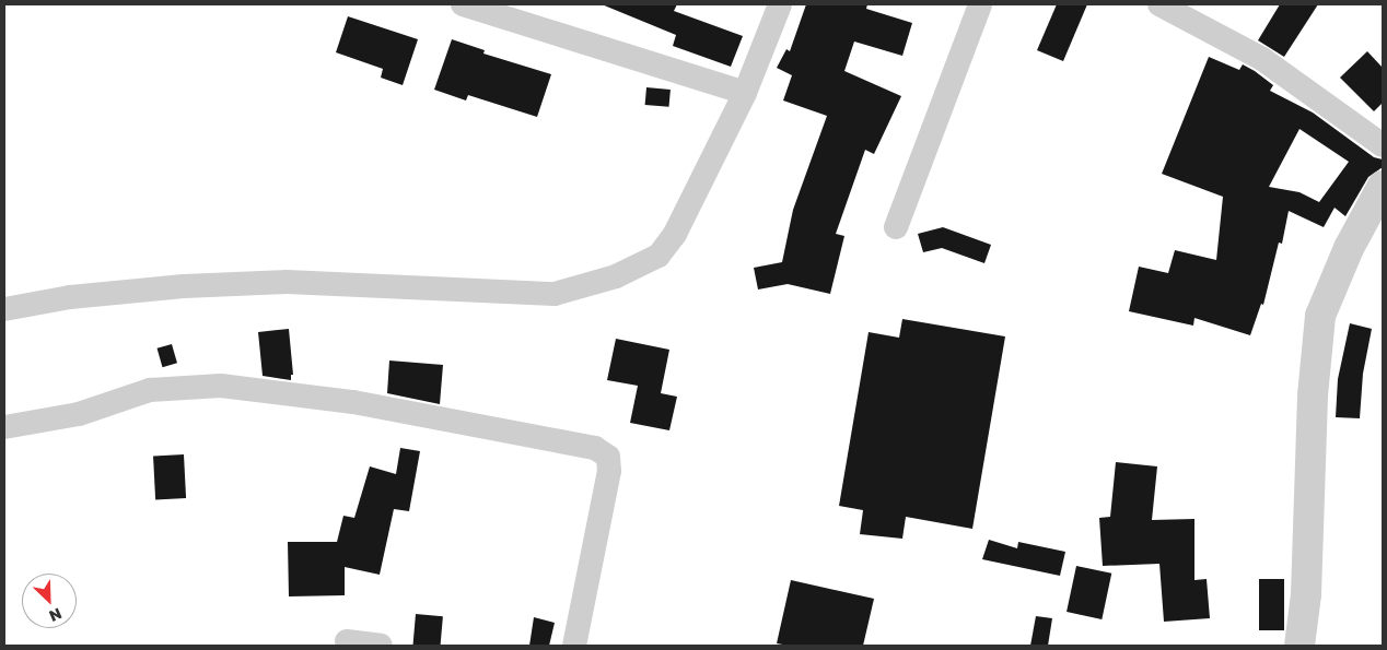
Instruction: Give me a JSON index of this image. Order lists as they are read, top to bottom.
{
  "north": "bottom right"
}
